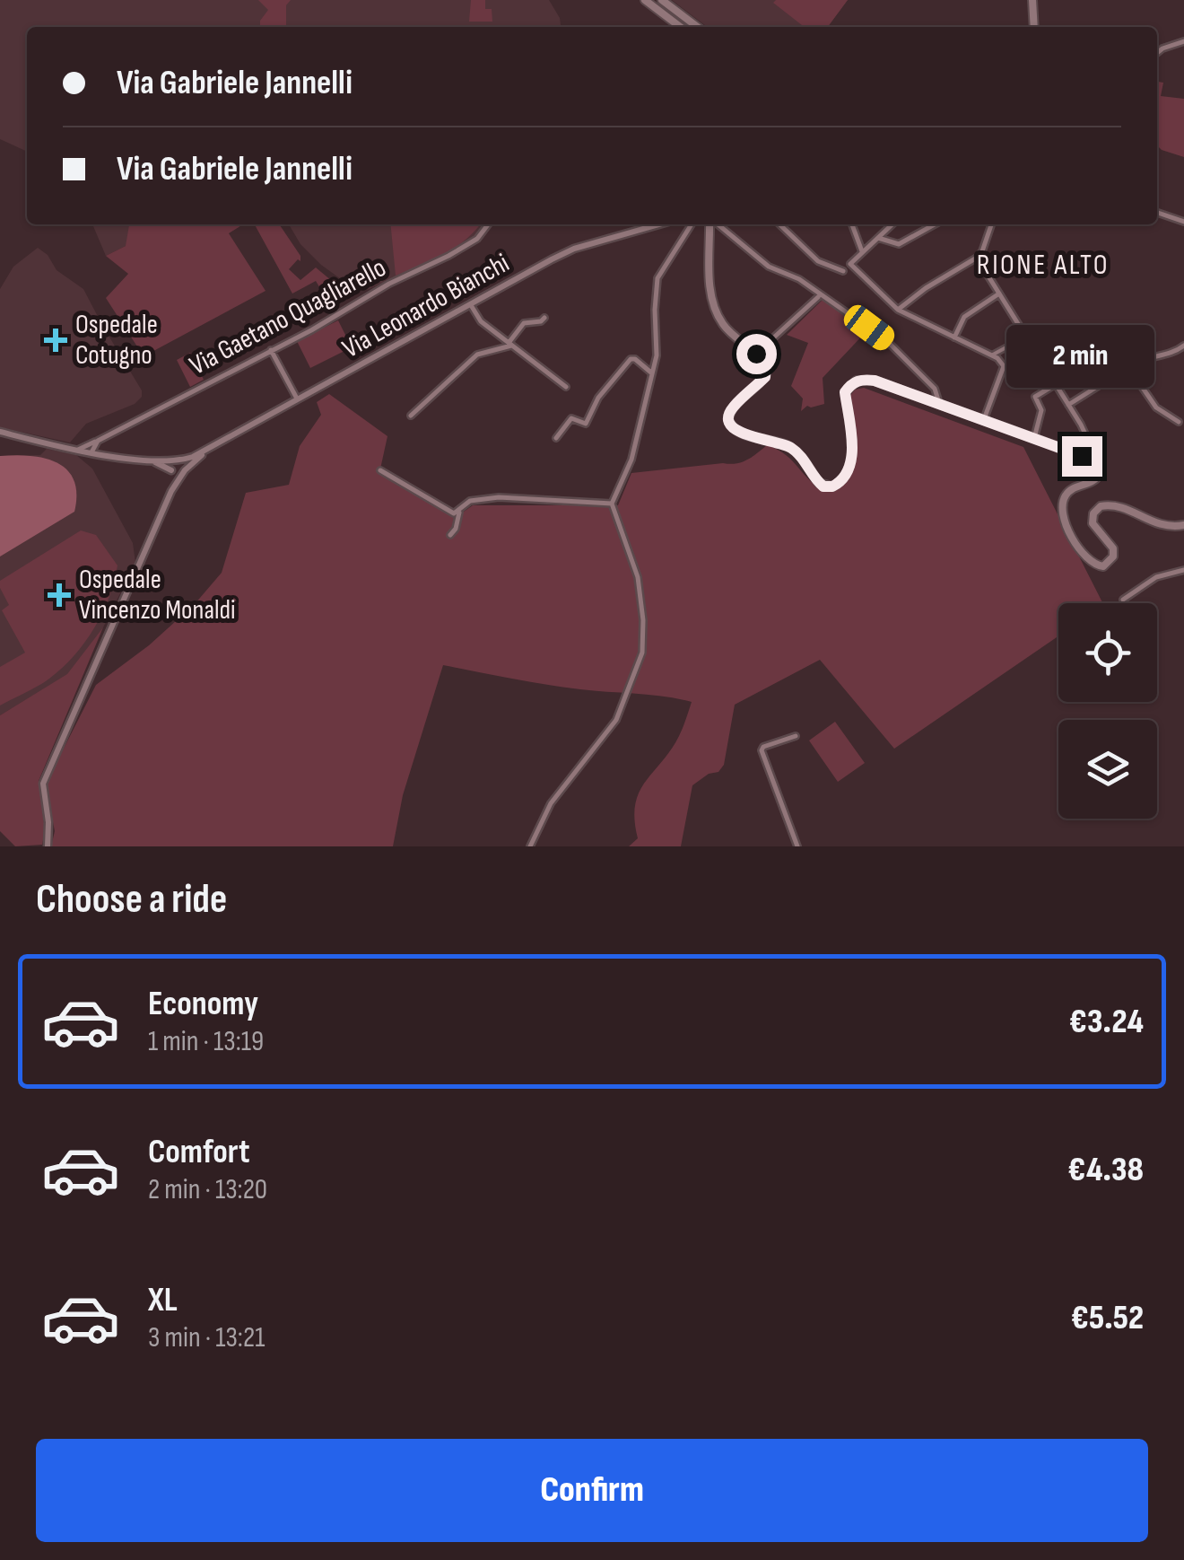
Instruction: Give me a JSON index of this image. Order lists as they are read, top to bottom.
{
  "streets": {
    "street": ["Via Leonardo Bianchi", "Via Gaetano Quagliarello"]
  },
  "districts": ["RIONE ALTO"],
  "places": {
    "health": ["Ospedale Cotugno", "Ospedale Vincenzo Monaldi"]
  },
  "page": {
    "banner": ["Via Gabriele Jannelli", "Via Gabriele Jannelli"],
    "bubble": "2 min",
    "heading": "Choose a ride",
    "list": [
      {
        "name": "Economy",
        "note": "1 min · 13:19",
        "value": "€3.24"
      },
      {
        "name": "Comfort",
        "note": "2 min · 13:20",
        "value": "€4.38"
      },
      {
        "name": "XL",
        "note": "3 min · 13:21",
        "value": "€5.52"
      }
    ],
    "buttons": "Confirm"
  }
}
